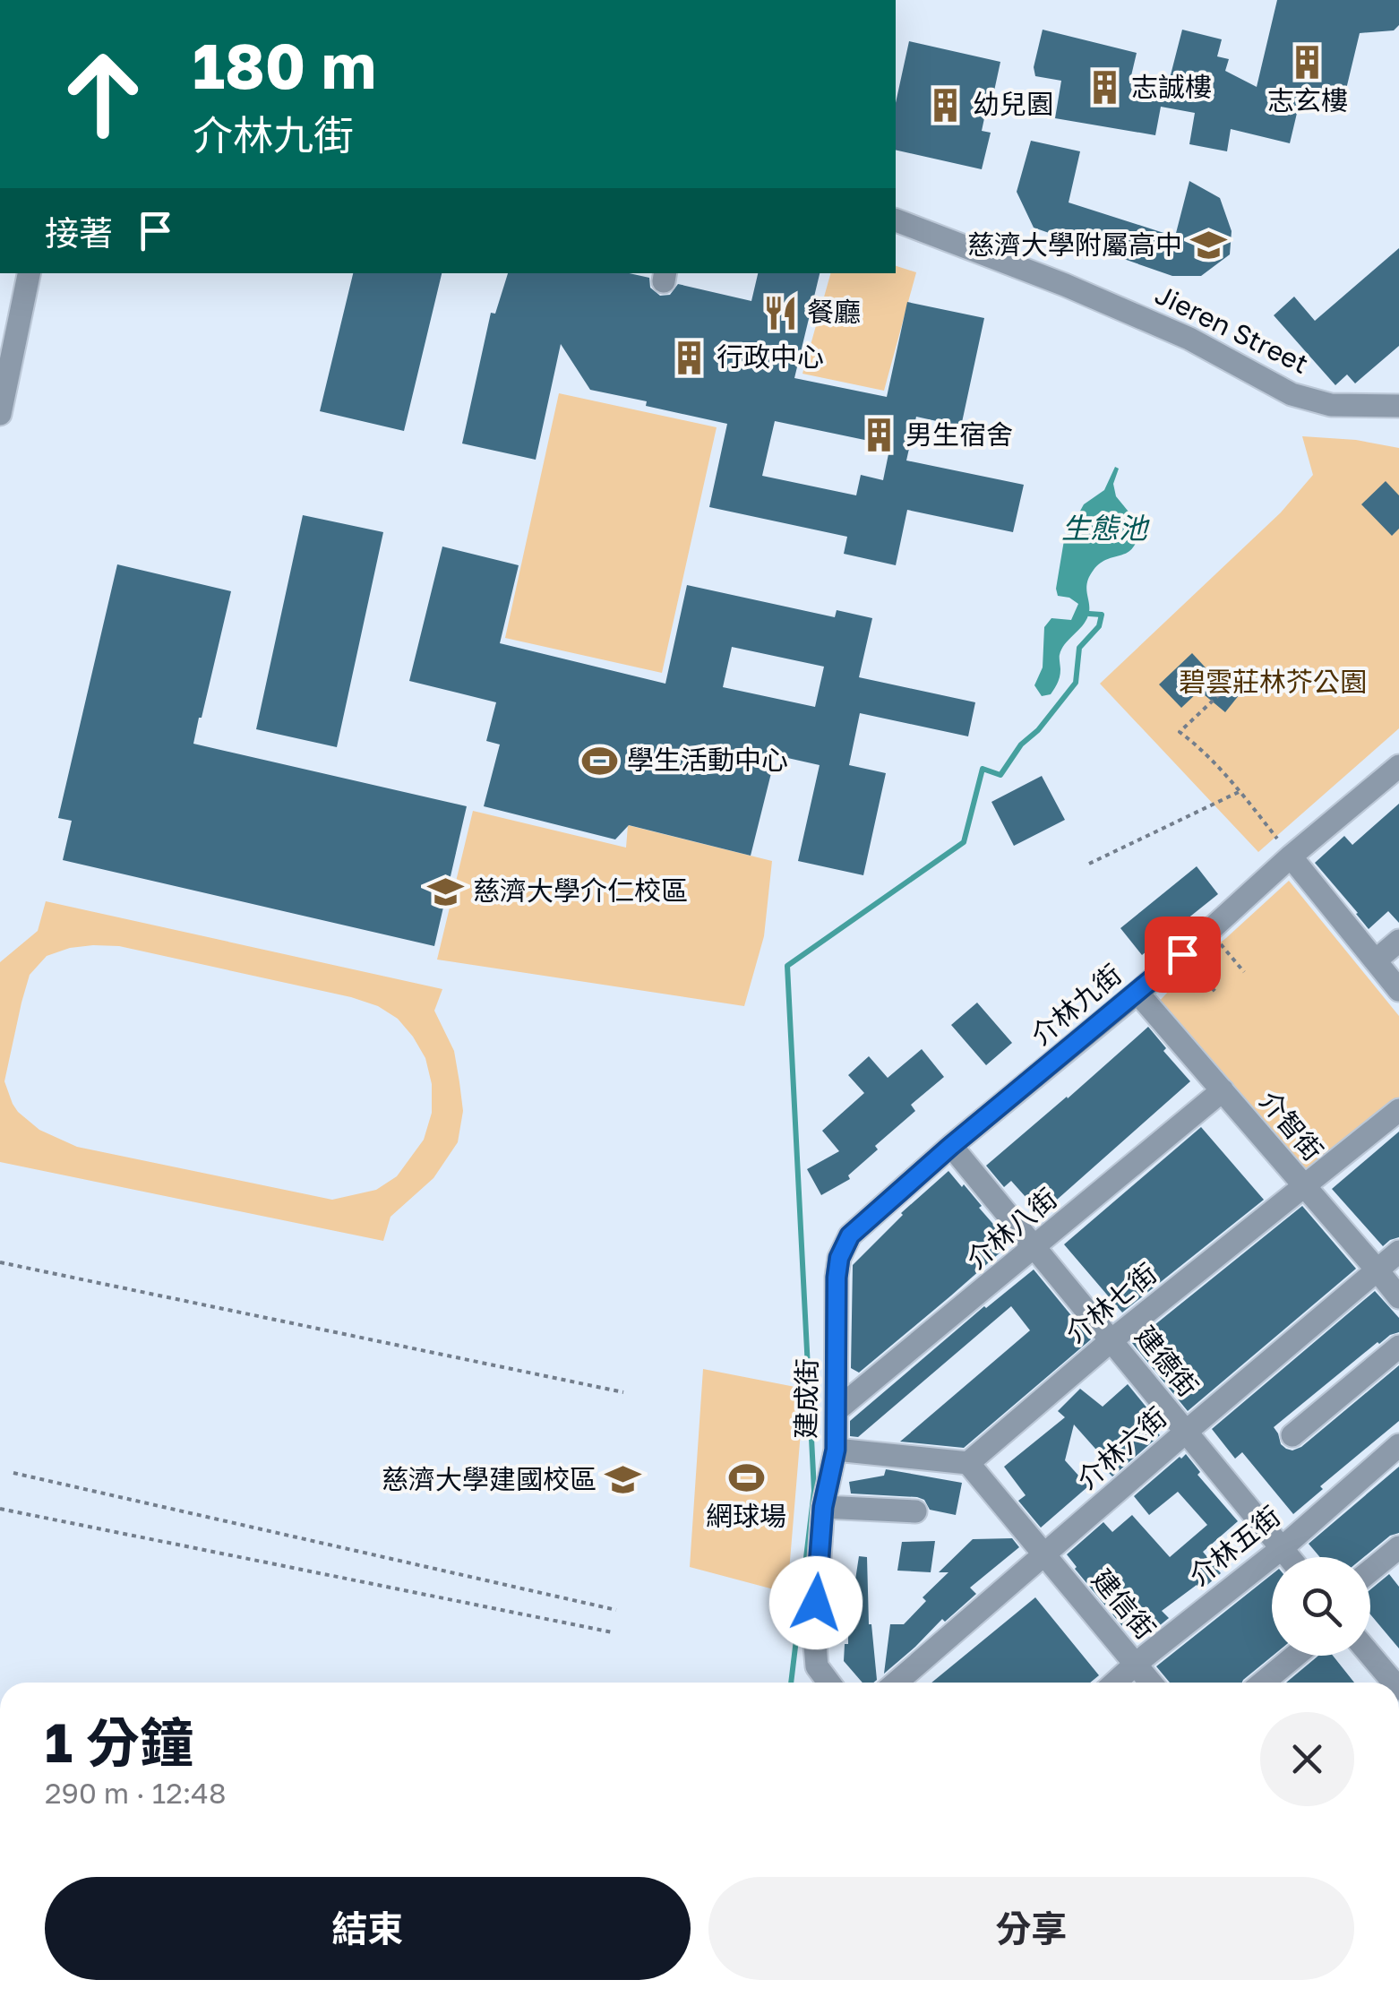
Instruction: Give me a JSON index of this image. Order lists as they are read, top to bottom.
{
  "streets": {
    "street": [
      "Jieren Street",
      "介林九街",
      "介智街",
      "介林八街",
      "介林七街",
      "建德街",
      "建成街",
      "介林六街",
      "介林五街",
      "建信街"
    ]
  },
  "crossings": [
    ["介林九街", "介智街"],
    ["介林九街", "建德街"],
    ["介林九街", "建成街"],
    ["介智街", "介林八街"],
    ["介智街", "介林七街"],
    ["介智街", "介林六街"],
    ["介林八街", "建德街"],
    ["介林八街", "建成街"],
    ["介林七街", "建德街"],
    ["介林七街", "建信街"],
    ["建德街", "建成街"],
    ["建德街", "介林六街"],
    ["建德街", "介林五街"],
    ["介林六街", "建信街"],
    ["介林五街", "建信街"]
  ],
  "water": ["生態池"],
  "parks": ["碧雲莊林芥公園"],
  "places": {
    "building": [
      "志玄樓",
      "志誠樓",
      "幼兒園",
      "行政中心",
      "男生宿舍"
    ],
    "school or university": ["慈濟大學附屬高中", "慈濟大學介仁校區", "慈濟大學建國校區"],
    "restaurant": ["餐廳"],
    "sports": ["學生活動中心", "網球場"]
  },
  "page": {
    "turn": ["180 m", "介林九街"],
    "then": "接著",
    "heading": ["1 分鐘", "290 m · 12:48"],
    "buttons": ["結束", "分享"]
  }
}
